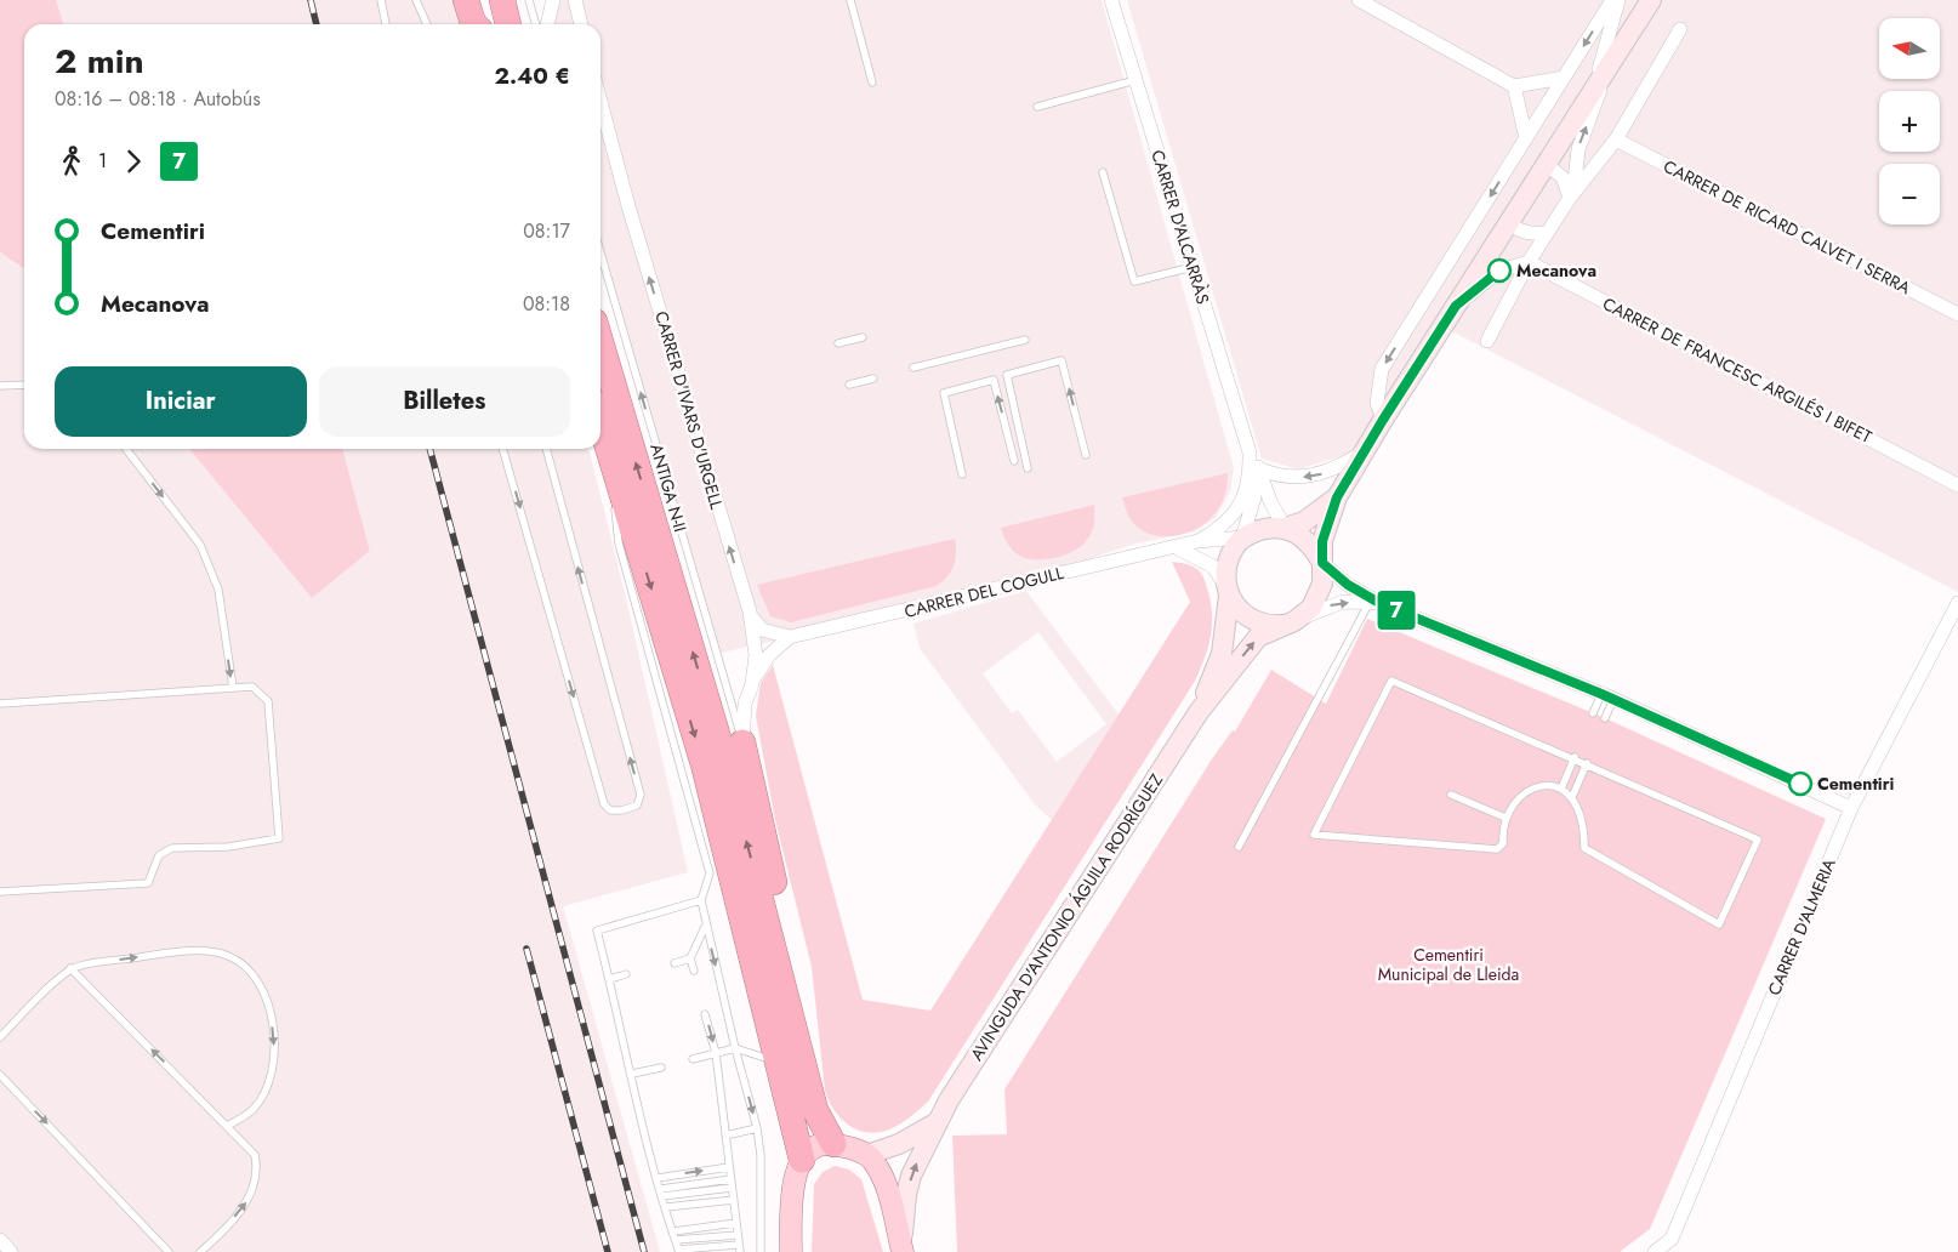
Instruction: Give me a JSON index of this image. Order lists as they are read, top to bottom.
{
  "streets": {
    "street": [
      "CARRER D'ALCARRÀS",
      "CARRER DE RICARD CALVET I SERRA",
      "CARRER DE FRANCESC ARGILÉS I BIFET",
      "CARRER D'IVARS D'URGELL",
      "CARRER DEL COGULL",
      "AVINGUDA D'ANTONIO ÁGUILA RODRÍGUEZ",
      "CARRER D'ALMERIA"
    ],
    "lane": ["ANTIGA N-II"]
  },
  "crossings": [
    ["CARRER D'ALCARRÀS", "CARRER DEL COGULL"],
    ["CARRER D'ALCARRÀS", "AVINGUDA D'ANTONIO ÁGUILA RODRÍGUEZ"],
    ["CARRER D'IVARS D'URGELL", "ANTIGA N-II"],
    ["CARRER DEL COGULL", "AVINGUDA D'ANTONIO ÁGUILA RODRÍGUEZ"]
  ],
  "one_way": ["CARRER D'IVARS D'URGELL", "ANTIGA N-II"],
  "parks": ["Cementiri Municipal de Lleida"],
  "places": ["Mecanova", "Cementiri"],
  "lines": ["bus line 7"],
  "north": "left",
  "page": {
    "on_map": "7",
    "map_buttons": ["+", "−"],
    "heading": ["2 min", "08:16 – 08:18 · Autobús", "2.40 €"],
    "legs": ["1", "7"],
    "list": [
      {
        "name": "Cementiri",
        "value": "08:17"
      },
      {
        "name": "Mecanova",
        "value": "08:18"
      }
    ],
    "buttons": ["Iniciar", "Billetes"]
  }
}
